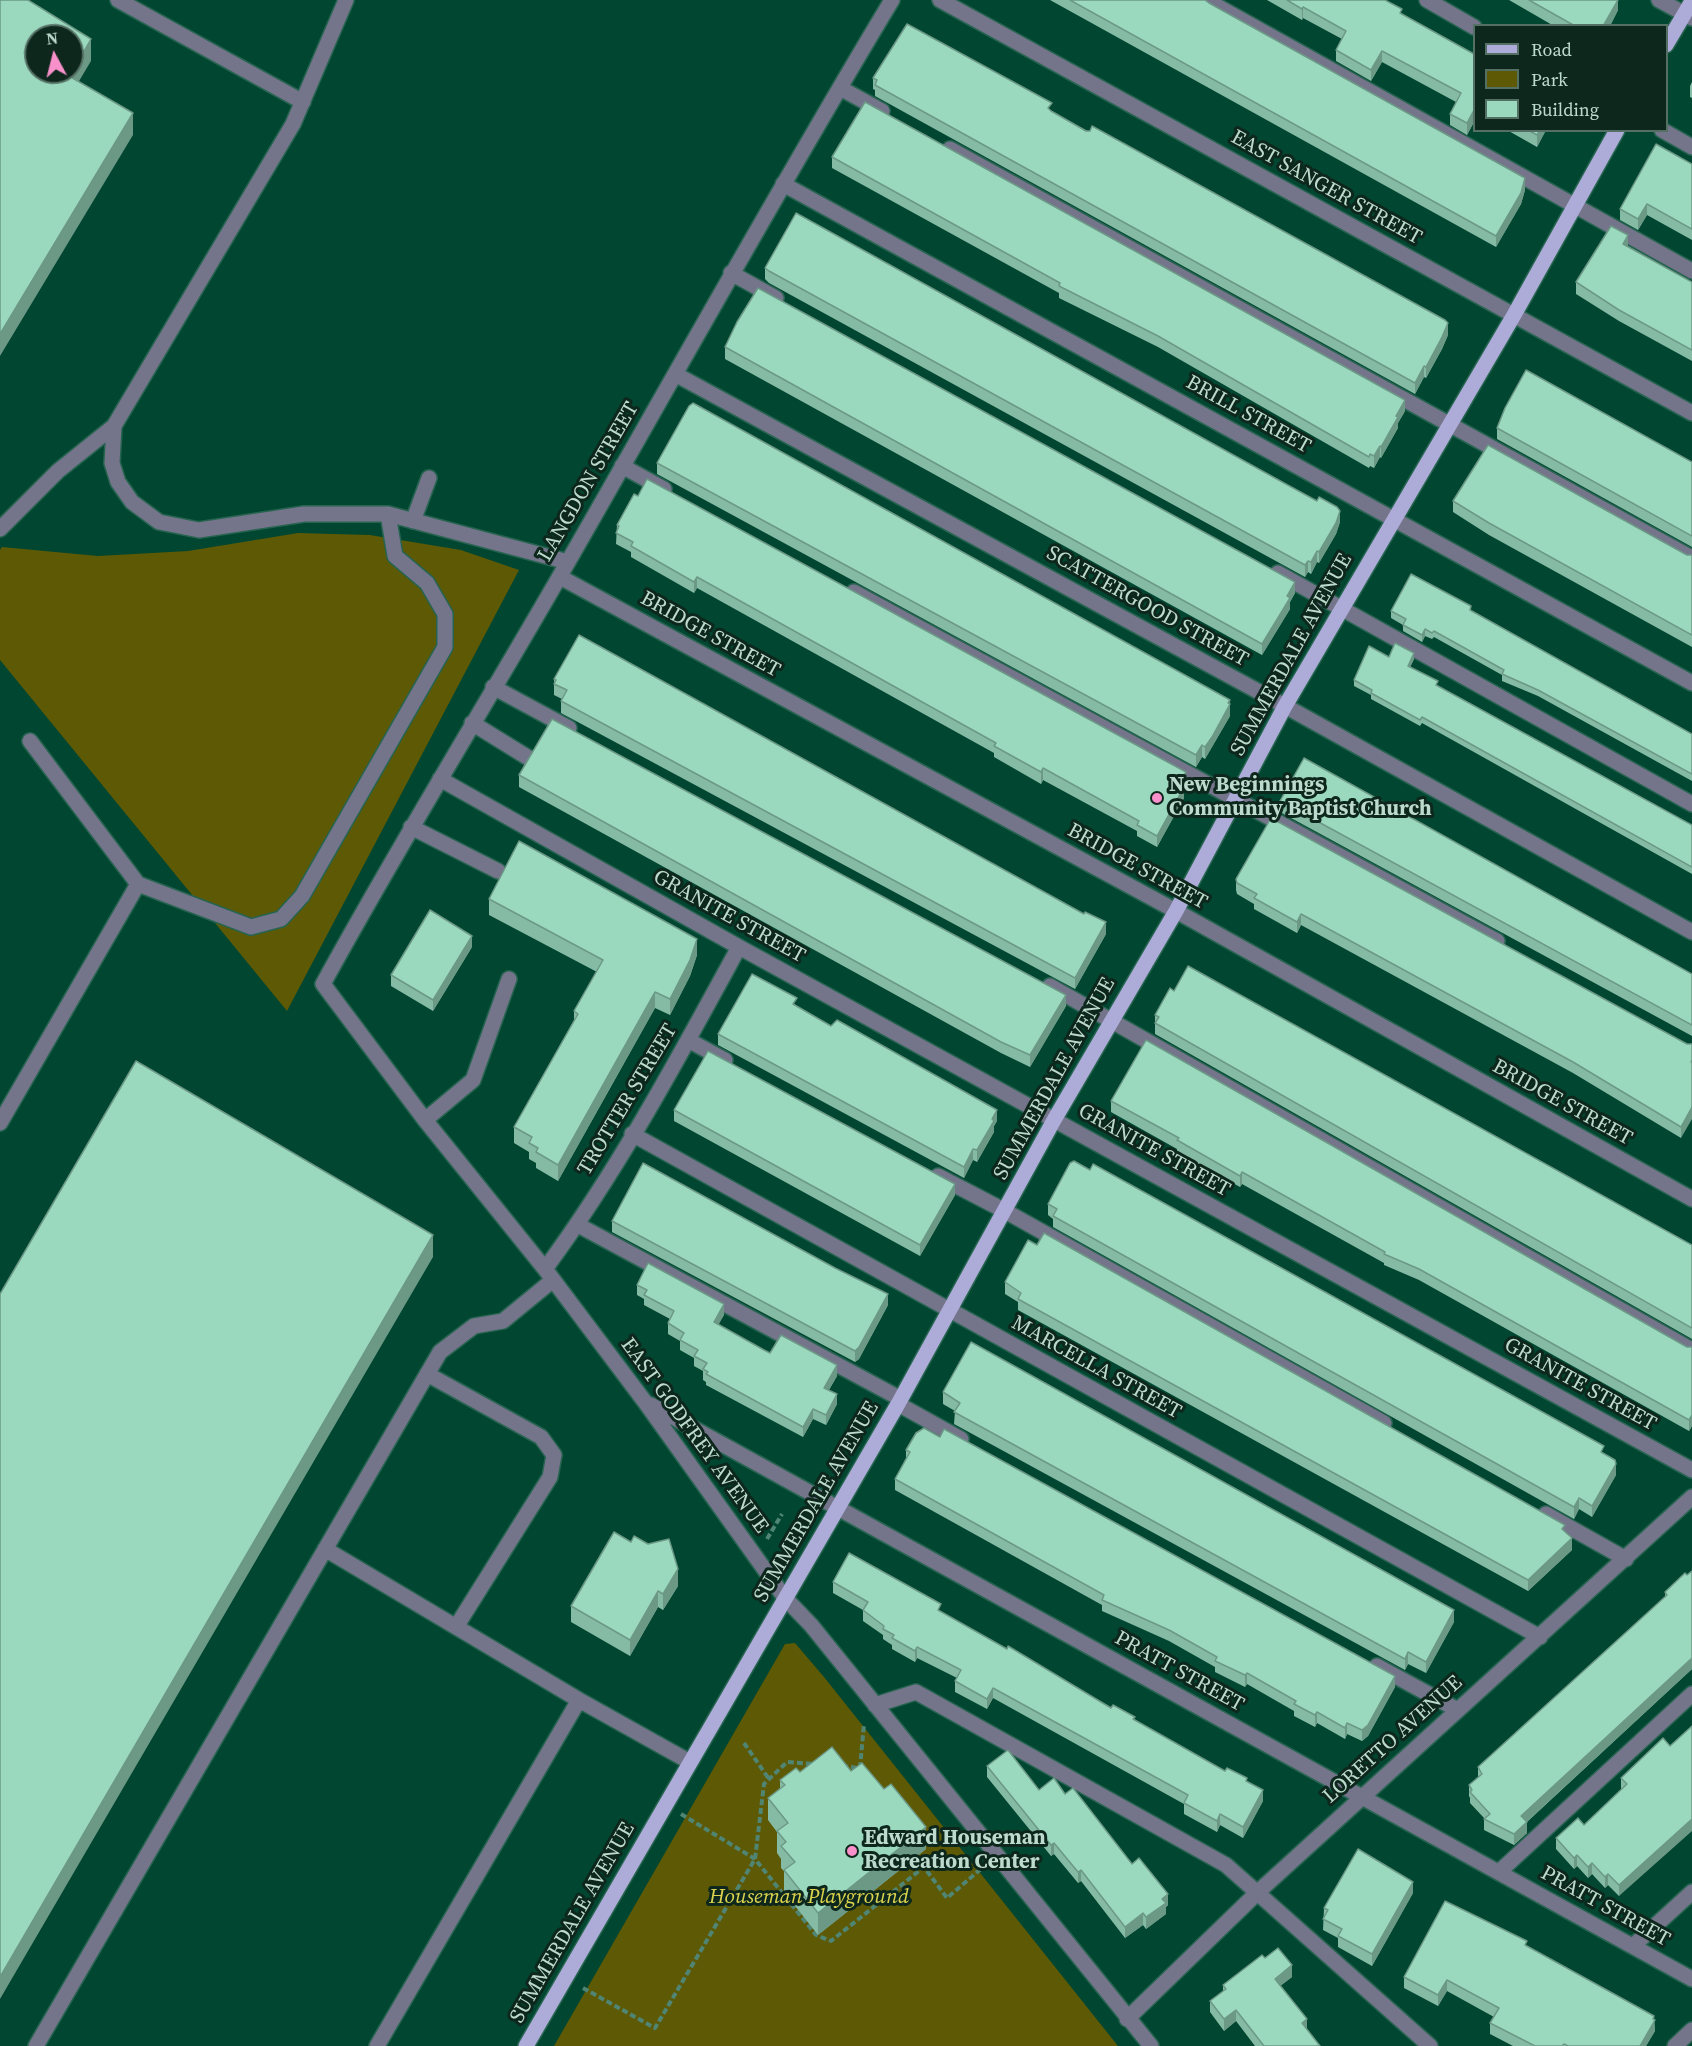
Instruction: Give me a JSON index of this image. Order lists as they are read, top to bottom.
{
  "streets": {
    "main road": ["SUMMERDALE AVENUE"],
    "street": [
      "EAST SANGER STREET",
      "BRILL STREET",
      "LANGDON STREET",
      "SCATTERGOOD STREET",
      "BRIDGE STREET",
      "GRANITE STREET",
      "TROTTER STREET",
      "MARCELLA STREET",
      "EAST GODFREY AVENUE",
      "PRATT STREET",
      "LORETTO AVENUE"
    ]
  },
  "crossings": [
    ["EAST SANGER STREET", "SUMMERDALE AVENUE"],
    ["BRILL STREET", "LANGDON STREET"],
    ["BRILL STREET", "SUMMERDALE AVENUE"],
    ["LANGDON STREET", "SCATTERGOOD STREET"],
    ["LANGDON STREET", "BRIDGE STREET"],
    ["LANGDON STREET", "GRANITE STREET"],
    ["LANGDON STREET", "EAST GODFREY AVENUE"],
    ["SCATTERGOOD STREET", "SUMMERDALE AVENUE"],
    ["BRIDGE STREET", "SUMMERDALE AVENUE"],
    ["SUMMERDALE AVENUE", "GRANITE STREET"],
    ["SUMMERDALE AVENUE", "MARCELLA STREET"],
    ["SUMMERDALE AVENUE", "EAST GODFREY AVENUE"],
    ["SUMMERDALE AVENUE", "PRATT STREET"],
    ["GRANITE STREET", "TROTTER STREET"],
    ["TROTTER STREET", "MARCELLA STREET"],
    ["TROTTER STREET", "EAST GODFREY AVENUE"],
    ["MARCELLA STREET", "LORETTO AVENUE"],
    ["EAST GODFREY AVENUE", "PRATT STREET"],
    ["EAST GODFREY AVENUE", "LORETTO AVENUE"],
    ["PRATT STREET", "LORETTO AVENUE"]
  ],
  "parks": ["Houseman Playground"],
  "places": ["New Beginnings Community Baptist Church", "Edward Houseman Recreation Center"],
  "legend": ["Road", "Park", "Building"],
  "north": "top"
}
